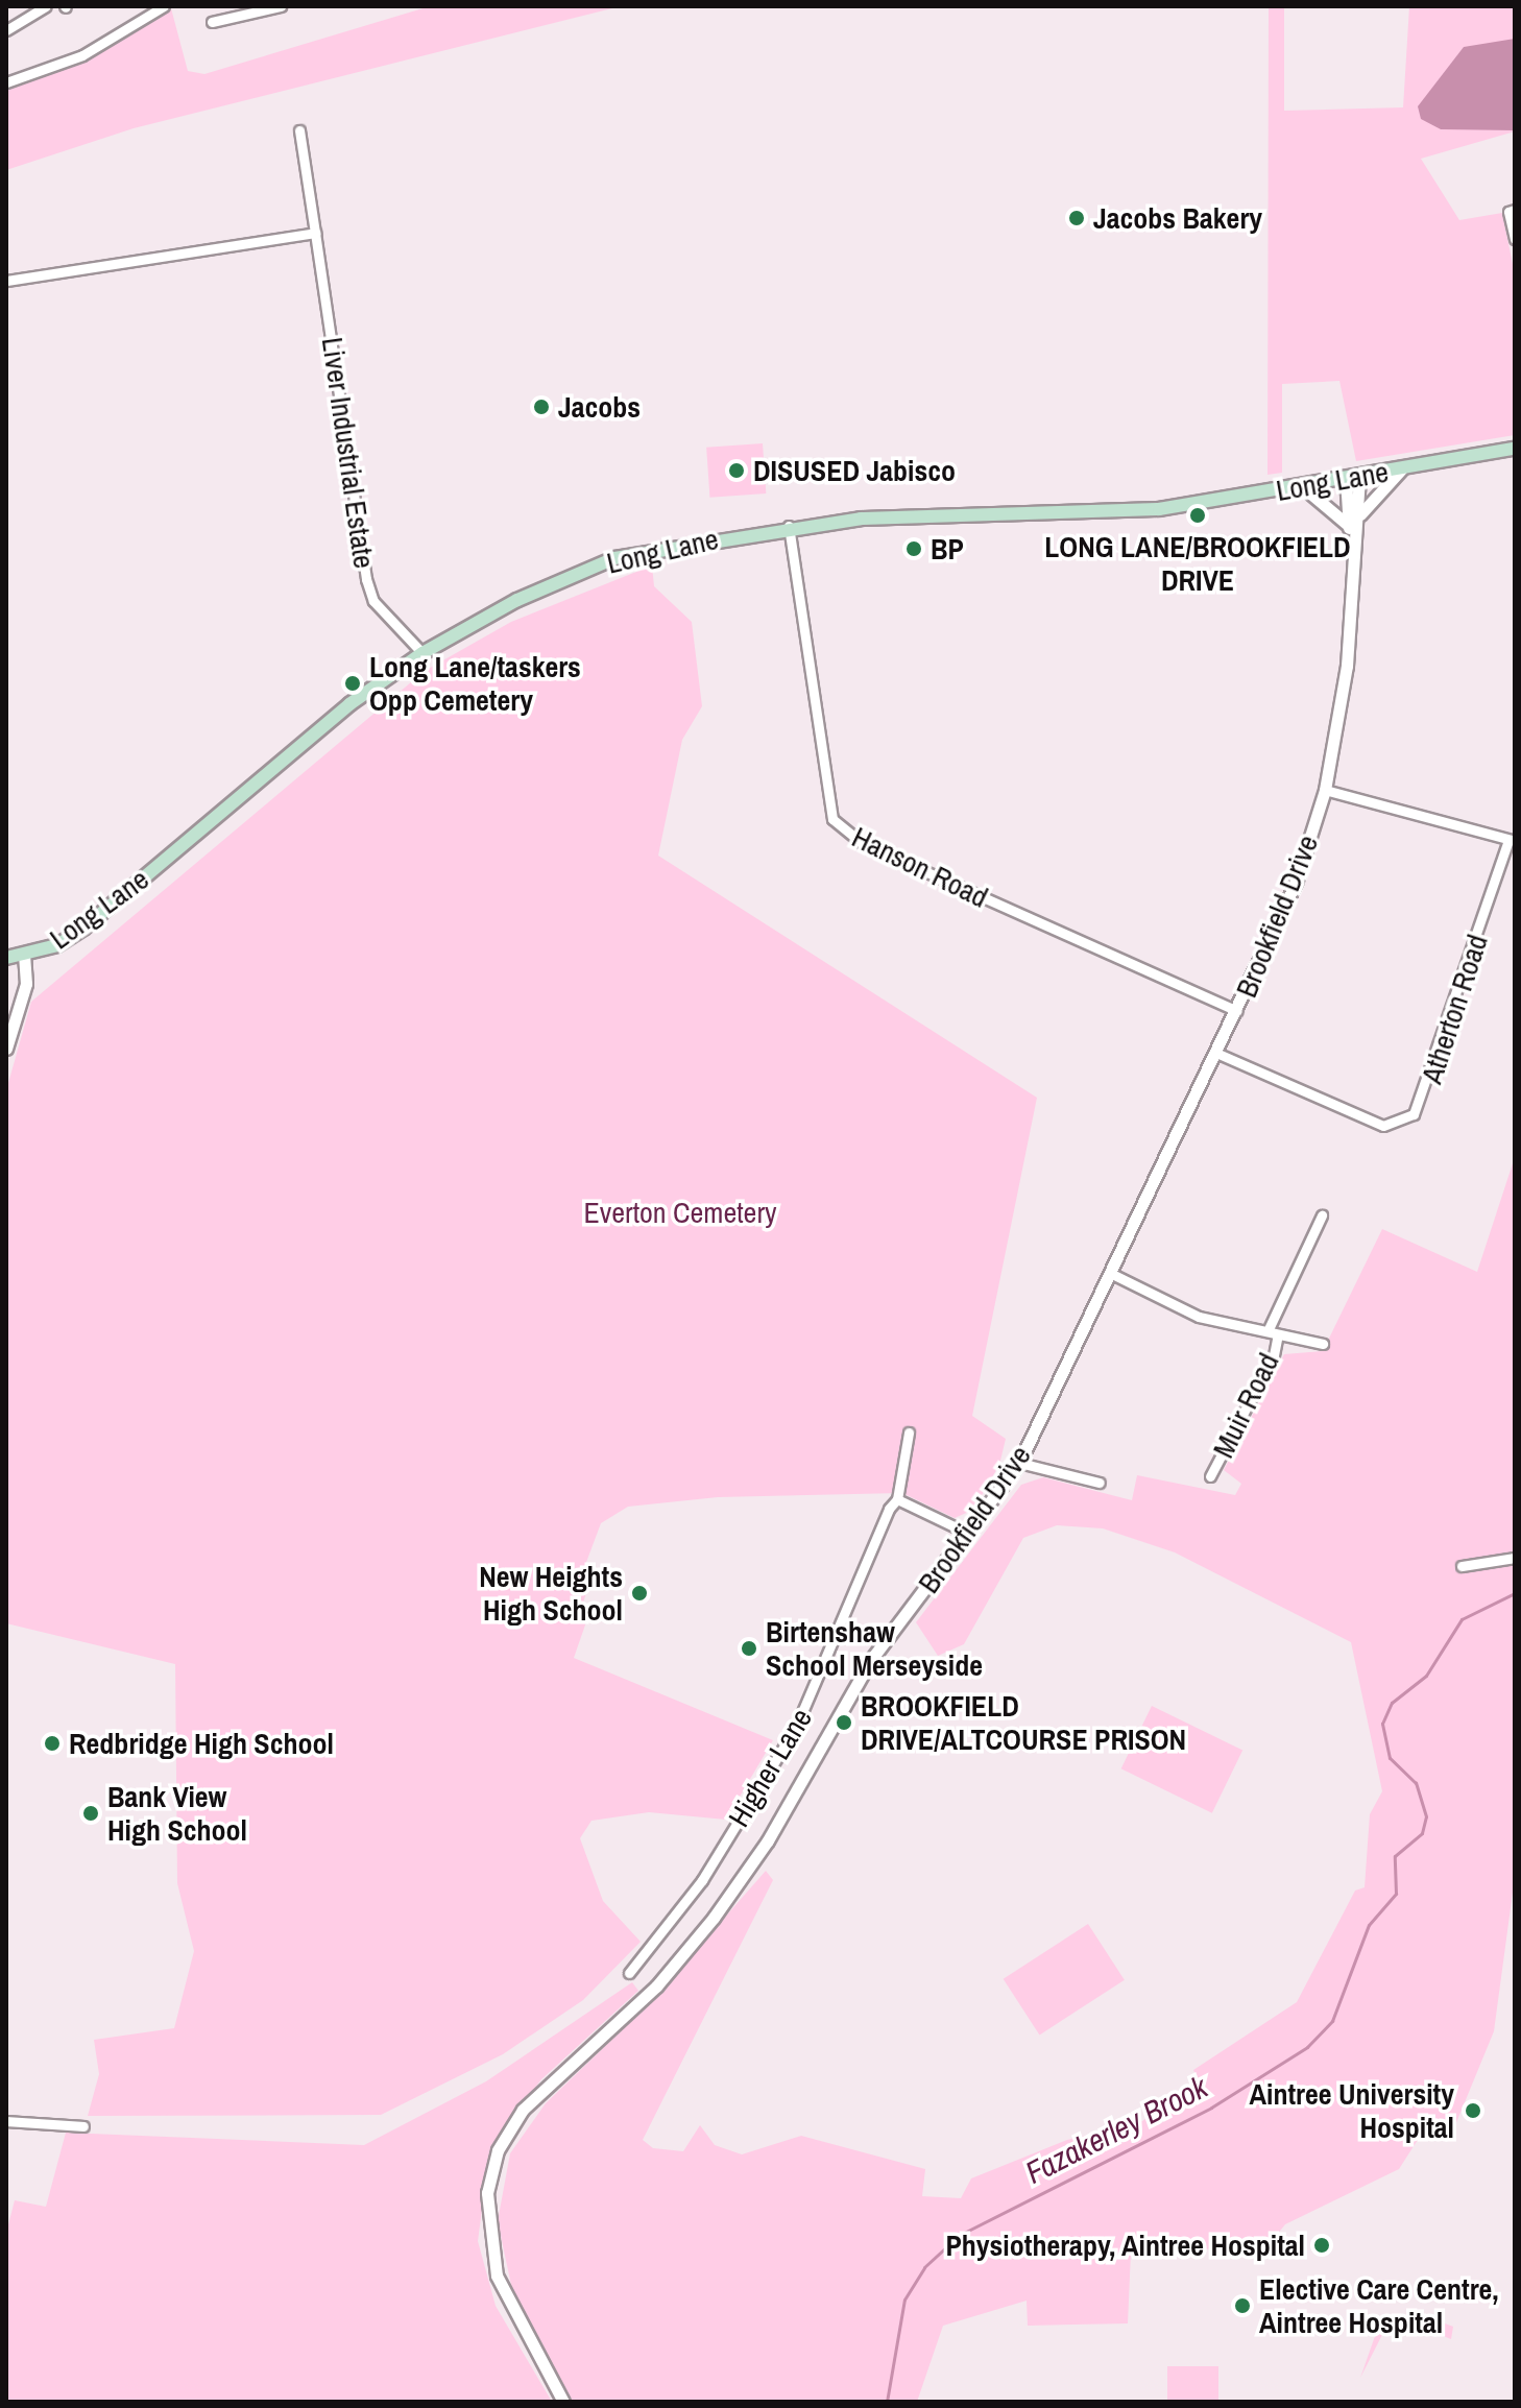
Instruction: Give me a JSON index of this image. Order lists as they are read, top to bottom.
{
  "streets": {
    "main road": ["Long Lane"],
    "street": [
      "Liver Industrial Estate",
      "Hanson Road",
      "Brookfield Drive",
      "Atherton Road",
      "Muir Road",
      "Higher Lane"
    ]
  },
  "crossings": [
    ["Liver Industrial Estate", "Long Lane"],
    ["Long Lane", "Hanson Road"],
    ["Long Lane", "Brookfield Drive"],
    ["Hanson Road", "Brookfield Drive"],
    ["Brookfield Drive", "Atherton Road"],
    ["Brookfield Drive", "Muir Road"]
  ],
  "water": ["Fazakerley Brook"],
  "parks": ["Everton Cemetery"],
  "places": [
    "Jacobs Bakery",
    "Jacobs",
    "DISUSED Jabisco",
    "LONG LANE/BROOKFIELD DRIVE",
    "BP",
    "Long Lane/taskers Opp Cemetery",
    "New Heights High School",
    "Birtenshaw School Merseyside",
    "BROOKFIELD DRIVE/ALTCOURSE PRISON",
    "Redbridge High School",
    "Bank View High School",
    "Aintree University Hospital",
    "Physiotherapy, Aintree Hospital",
    "Elective Care Centre, Aintree Hospital"
  ]
}
